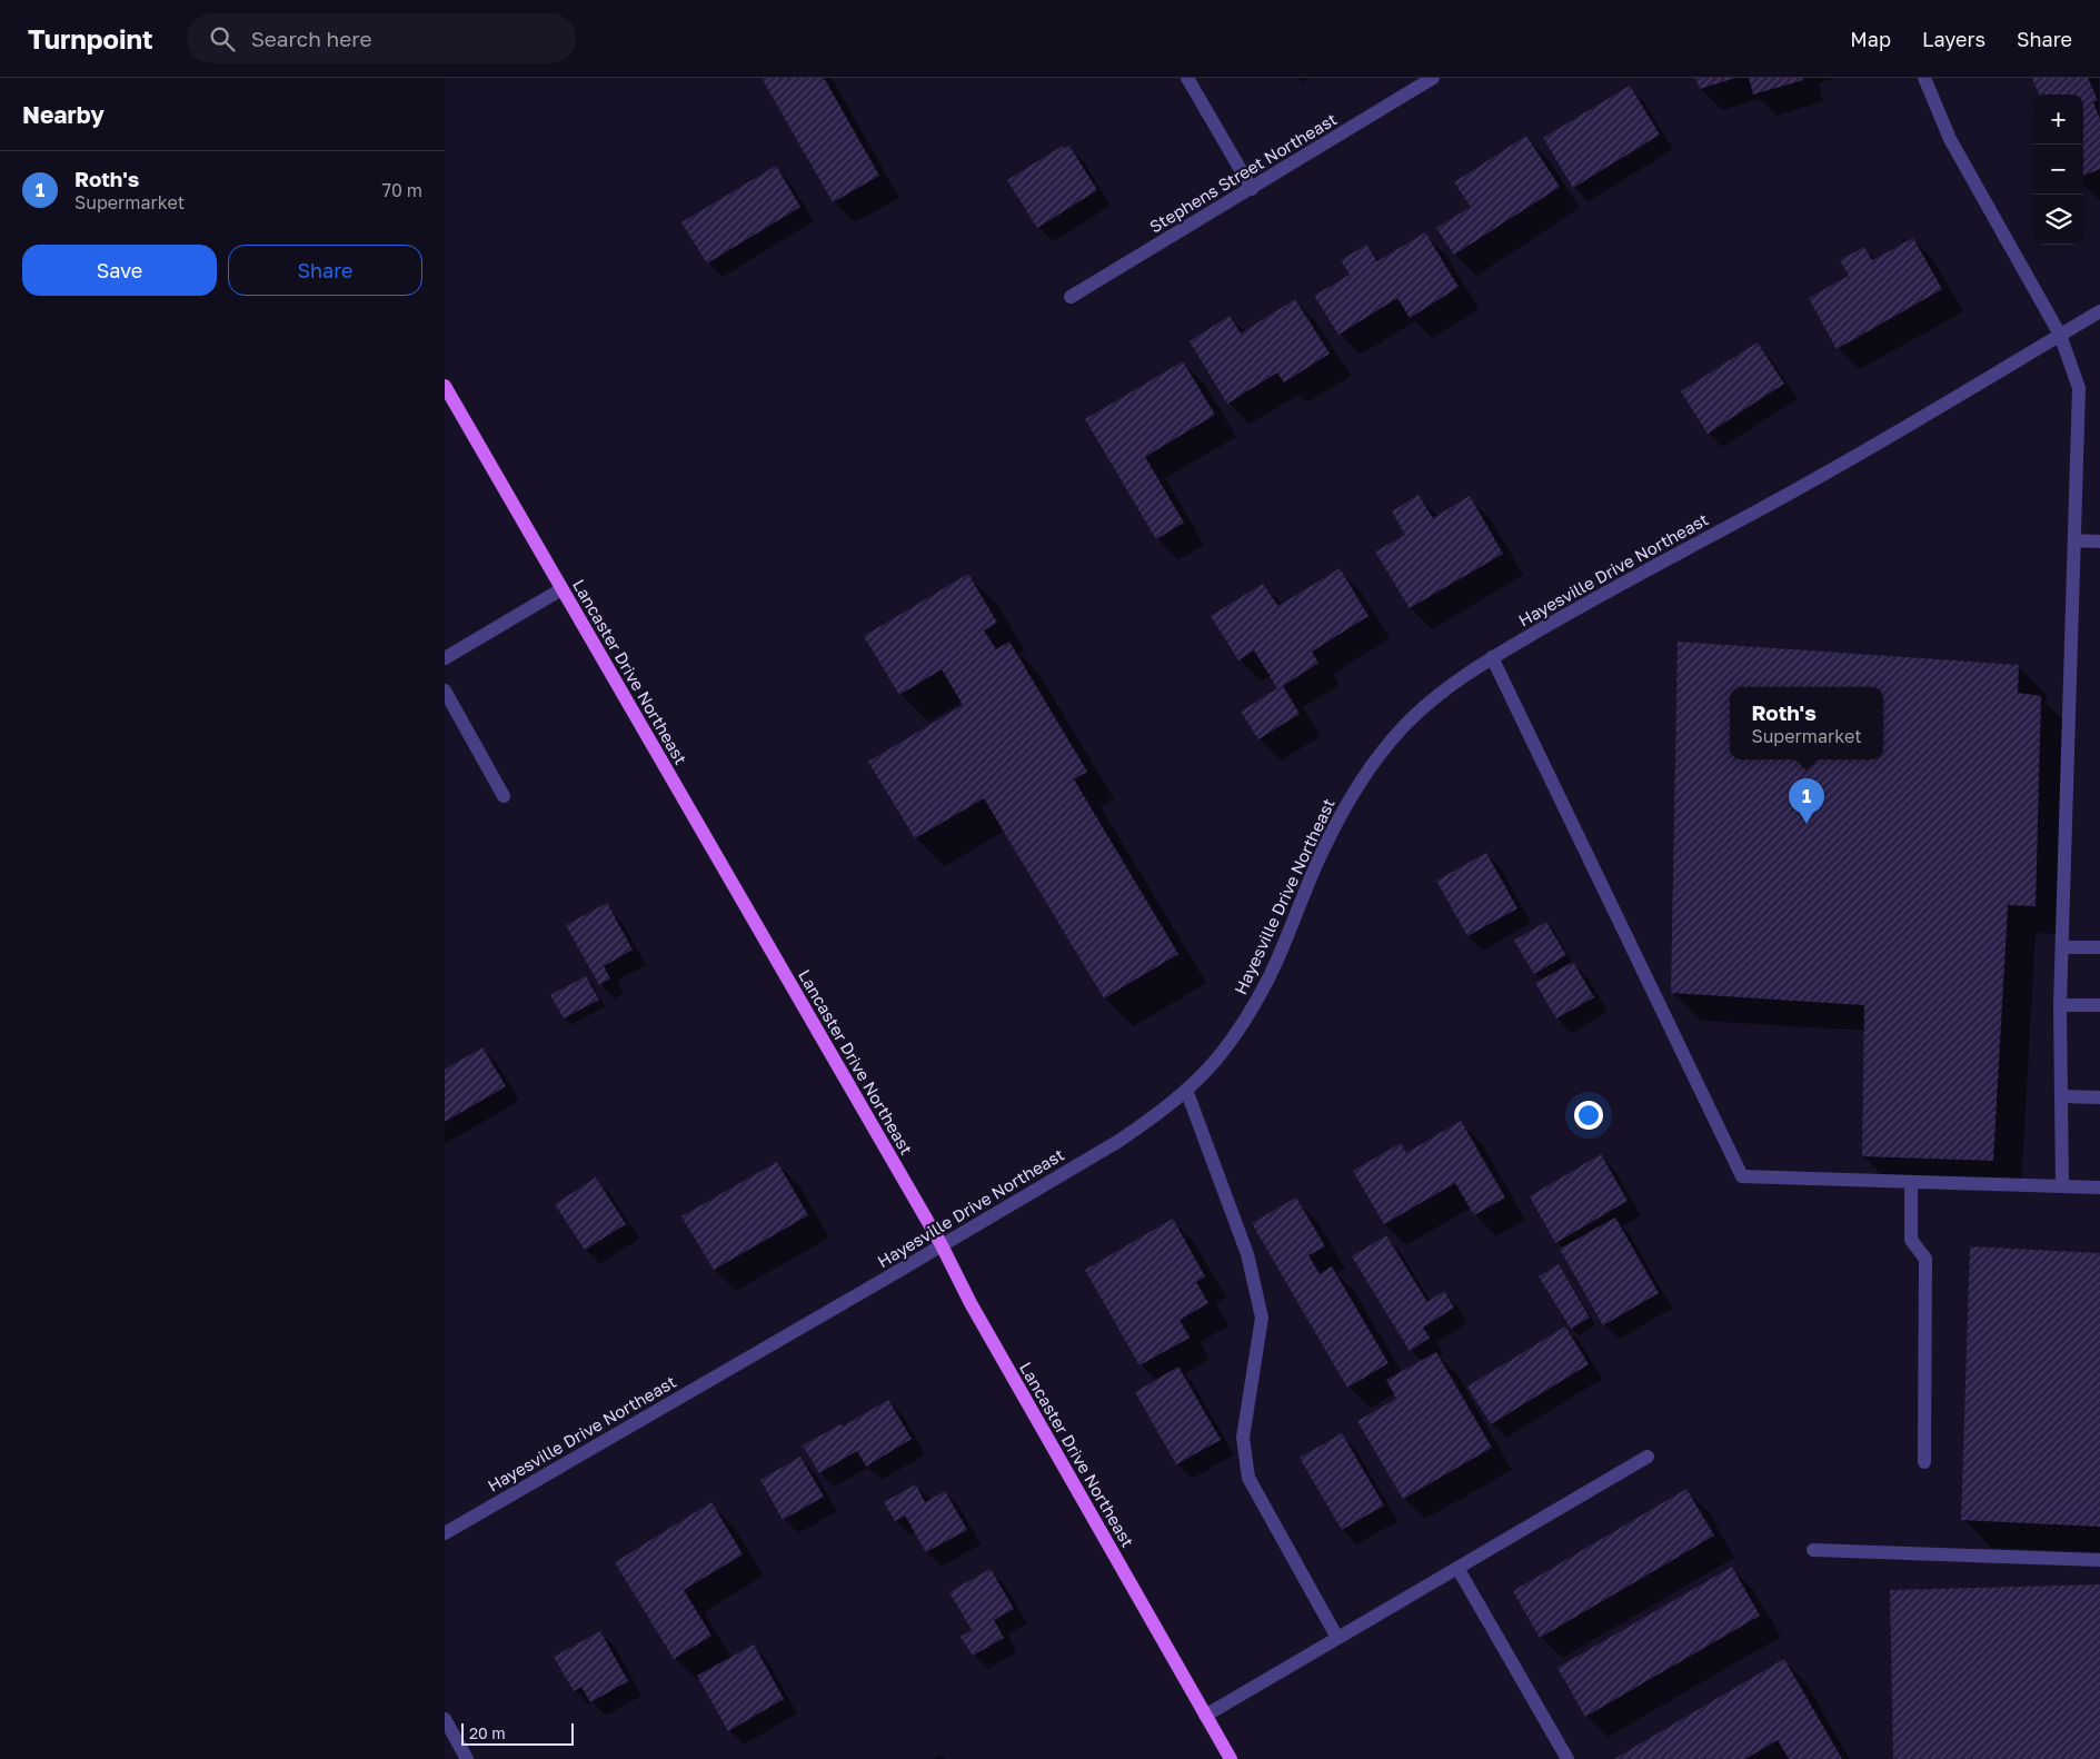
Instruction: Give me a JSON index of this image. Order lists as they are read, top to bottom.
{
  "streets": {
    "main road": ["Lancaster Drive Northeast"],
    "street": ["Stephens Street Northeast", "Hayesville Drive Northeast"]
  },
  "crossings": [
    ["Hayesville Drive Northeast", "Lancaster Drive Northeast"]
  ],
  "scale_bar": "20 m",
  "page": {
    "header": "Turnpoint",
    "search": "Search here",
    "nav": ["Map", "Layers", "Share"],
    "heading": "Nearby",
    "map_buttons": ["+", "−"],
    "list": [
      {
        "mark": "1",
        "name": "Roth's",
        "note": "Supermarket",
        "value": "70 m"
      }
    ],
    "buttons": ["Save", "Share"],
    "popup": ["Roth's", "Supermarket"],
    "pins": "1",
    "scale": "20 m"
  }
}
